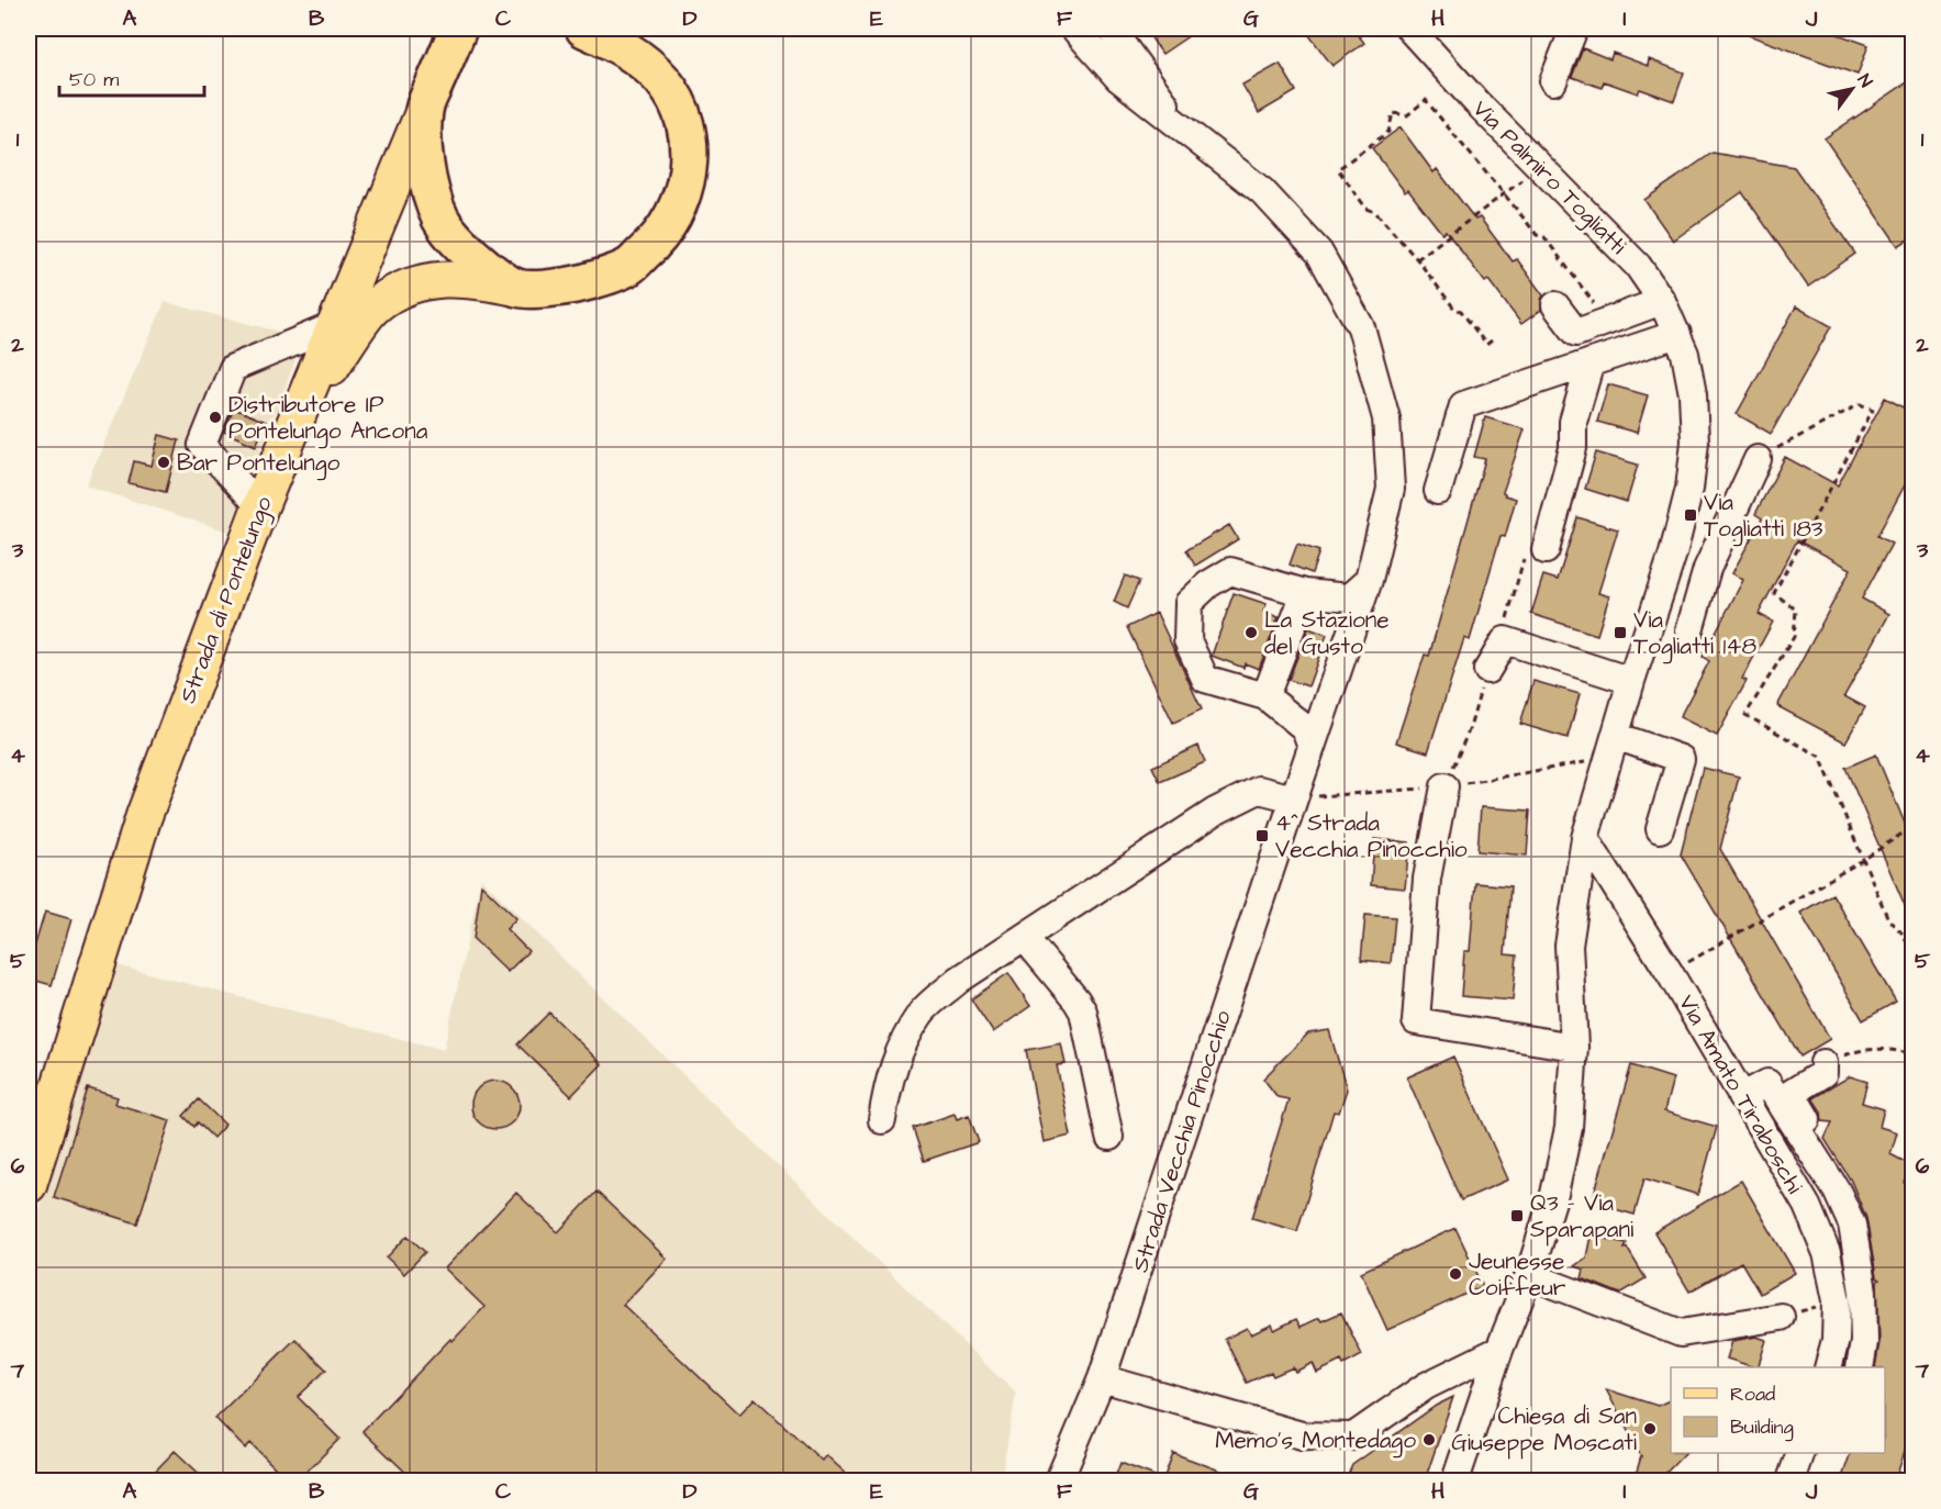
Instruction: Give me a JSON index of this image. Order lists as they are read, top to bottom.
{
  "streets": {
    "highway": ["Strada di Pontelungo"],
    "street": ["Via Palmiro Togliatti", "Via Amato Tiraboschi", "Strada Vecchia Pinocchio"]
  },
  "crossings": [
    ["Via Palmiro Togliatti", "Via Amato Tiraboschi"]
  ],
  "places": {
    "other": [
      "Distributore IP Pontelungo Ancona",
      "Bar Pontelungo",
      "La Stazione del Gusto",
      "Jeunesse Coiffeur",
      "Chiesa di San Giuseppe Moscati",
      "Memo's Montedago"
    ],
    "transit": [
      "Via Togliatti 183",
      "Via Togliatti 148",
      "4^ Strada Vecchia Pinocchio",
      "Q3 - Via Sparapani"
    ]
  },
  "legend": ["Road", "Building"],
  "scale_bar": "50 m",
  "north": "top right",
  "grid": {
    "columns": [
      "A",
      "B",
      "C",
      "D",
      "E",
      "F",
      "G",
      "H",
      "I",
      "J"
    ],
    "rows": [
      "1",
      "2",
      "3",
      "4",
      "5",
      "6",
      "7"
    ]
  }
}
